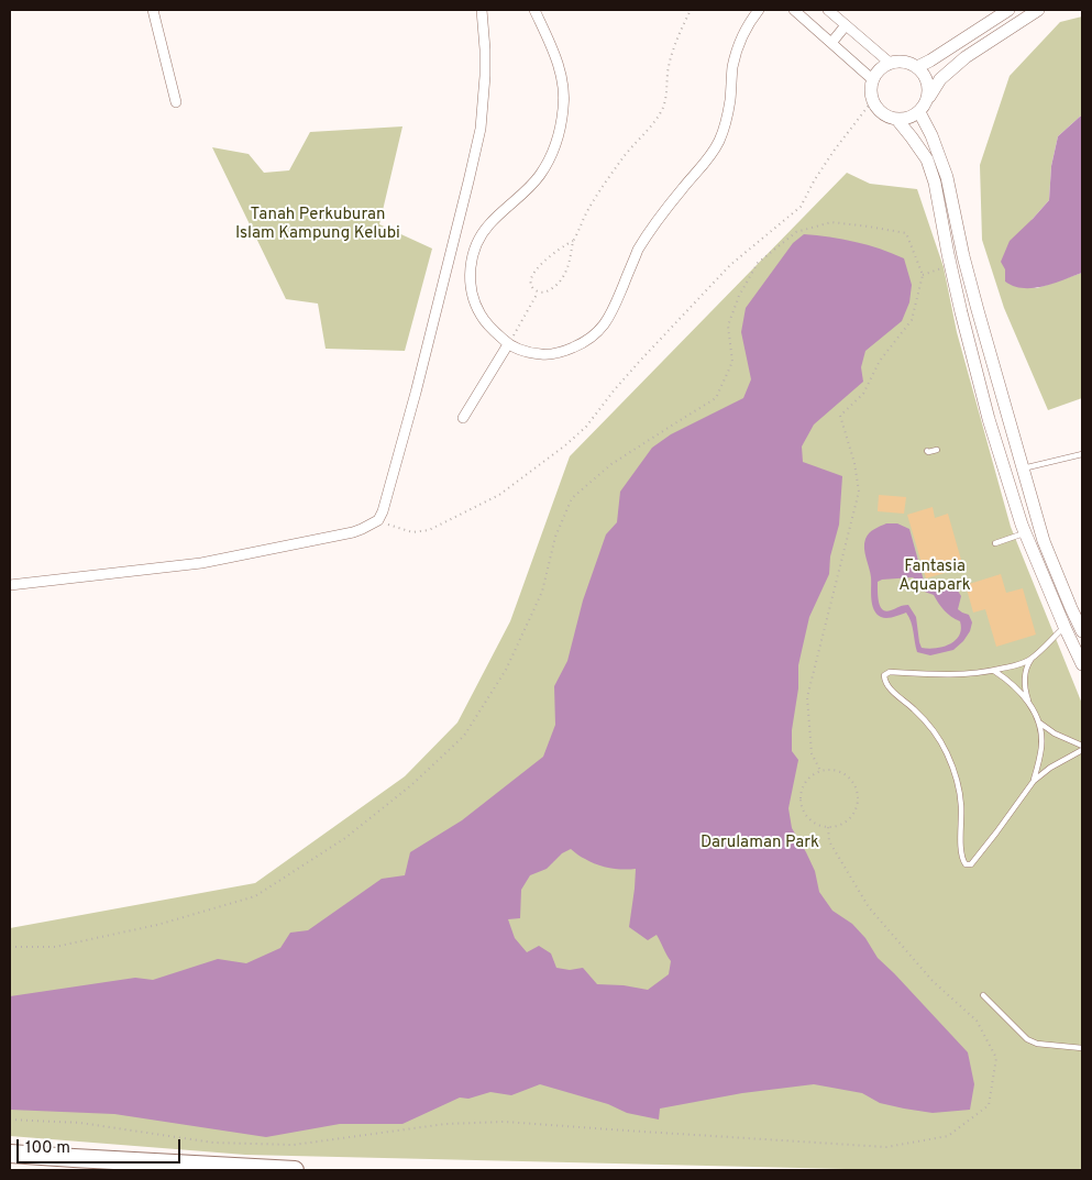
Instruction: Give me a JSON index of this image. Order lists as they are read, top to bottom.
{
  "parks": ["Tanah Perkuburan Islam Kampung Kelubi", "Fantasia Aquapark", "Darulaman Park"],
  "scale_bar": "100 m"
}
